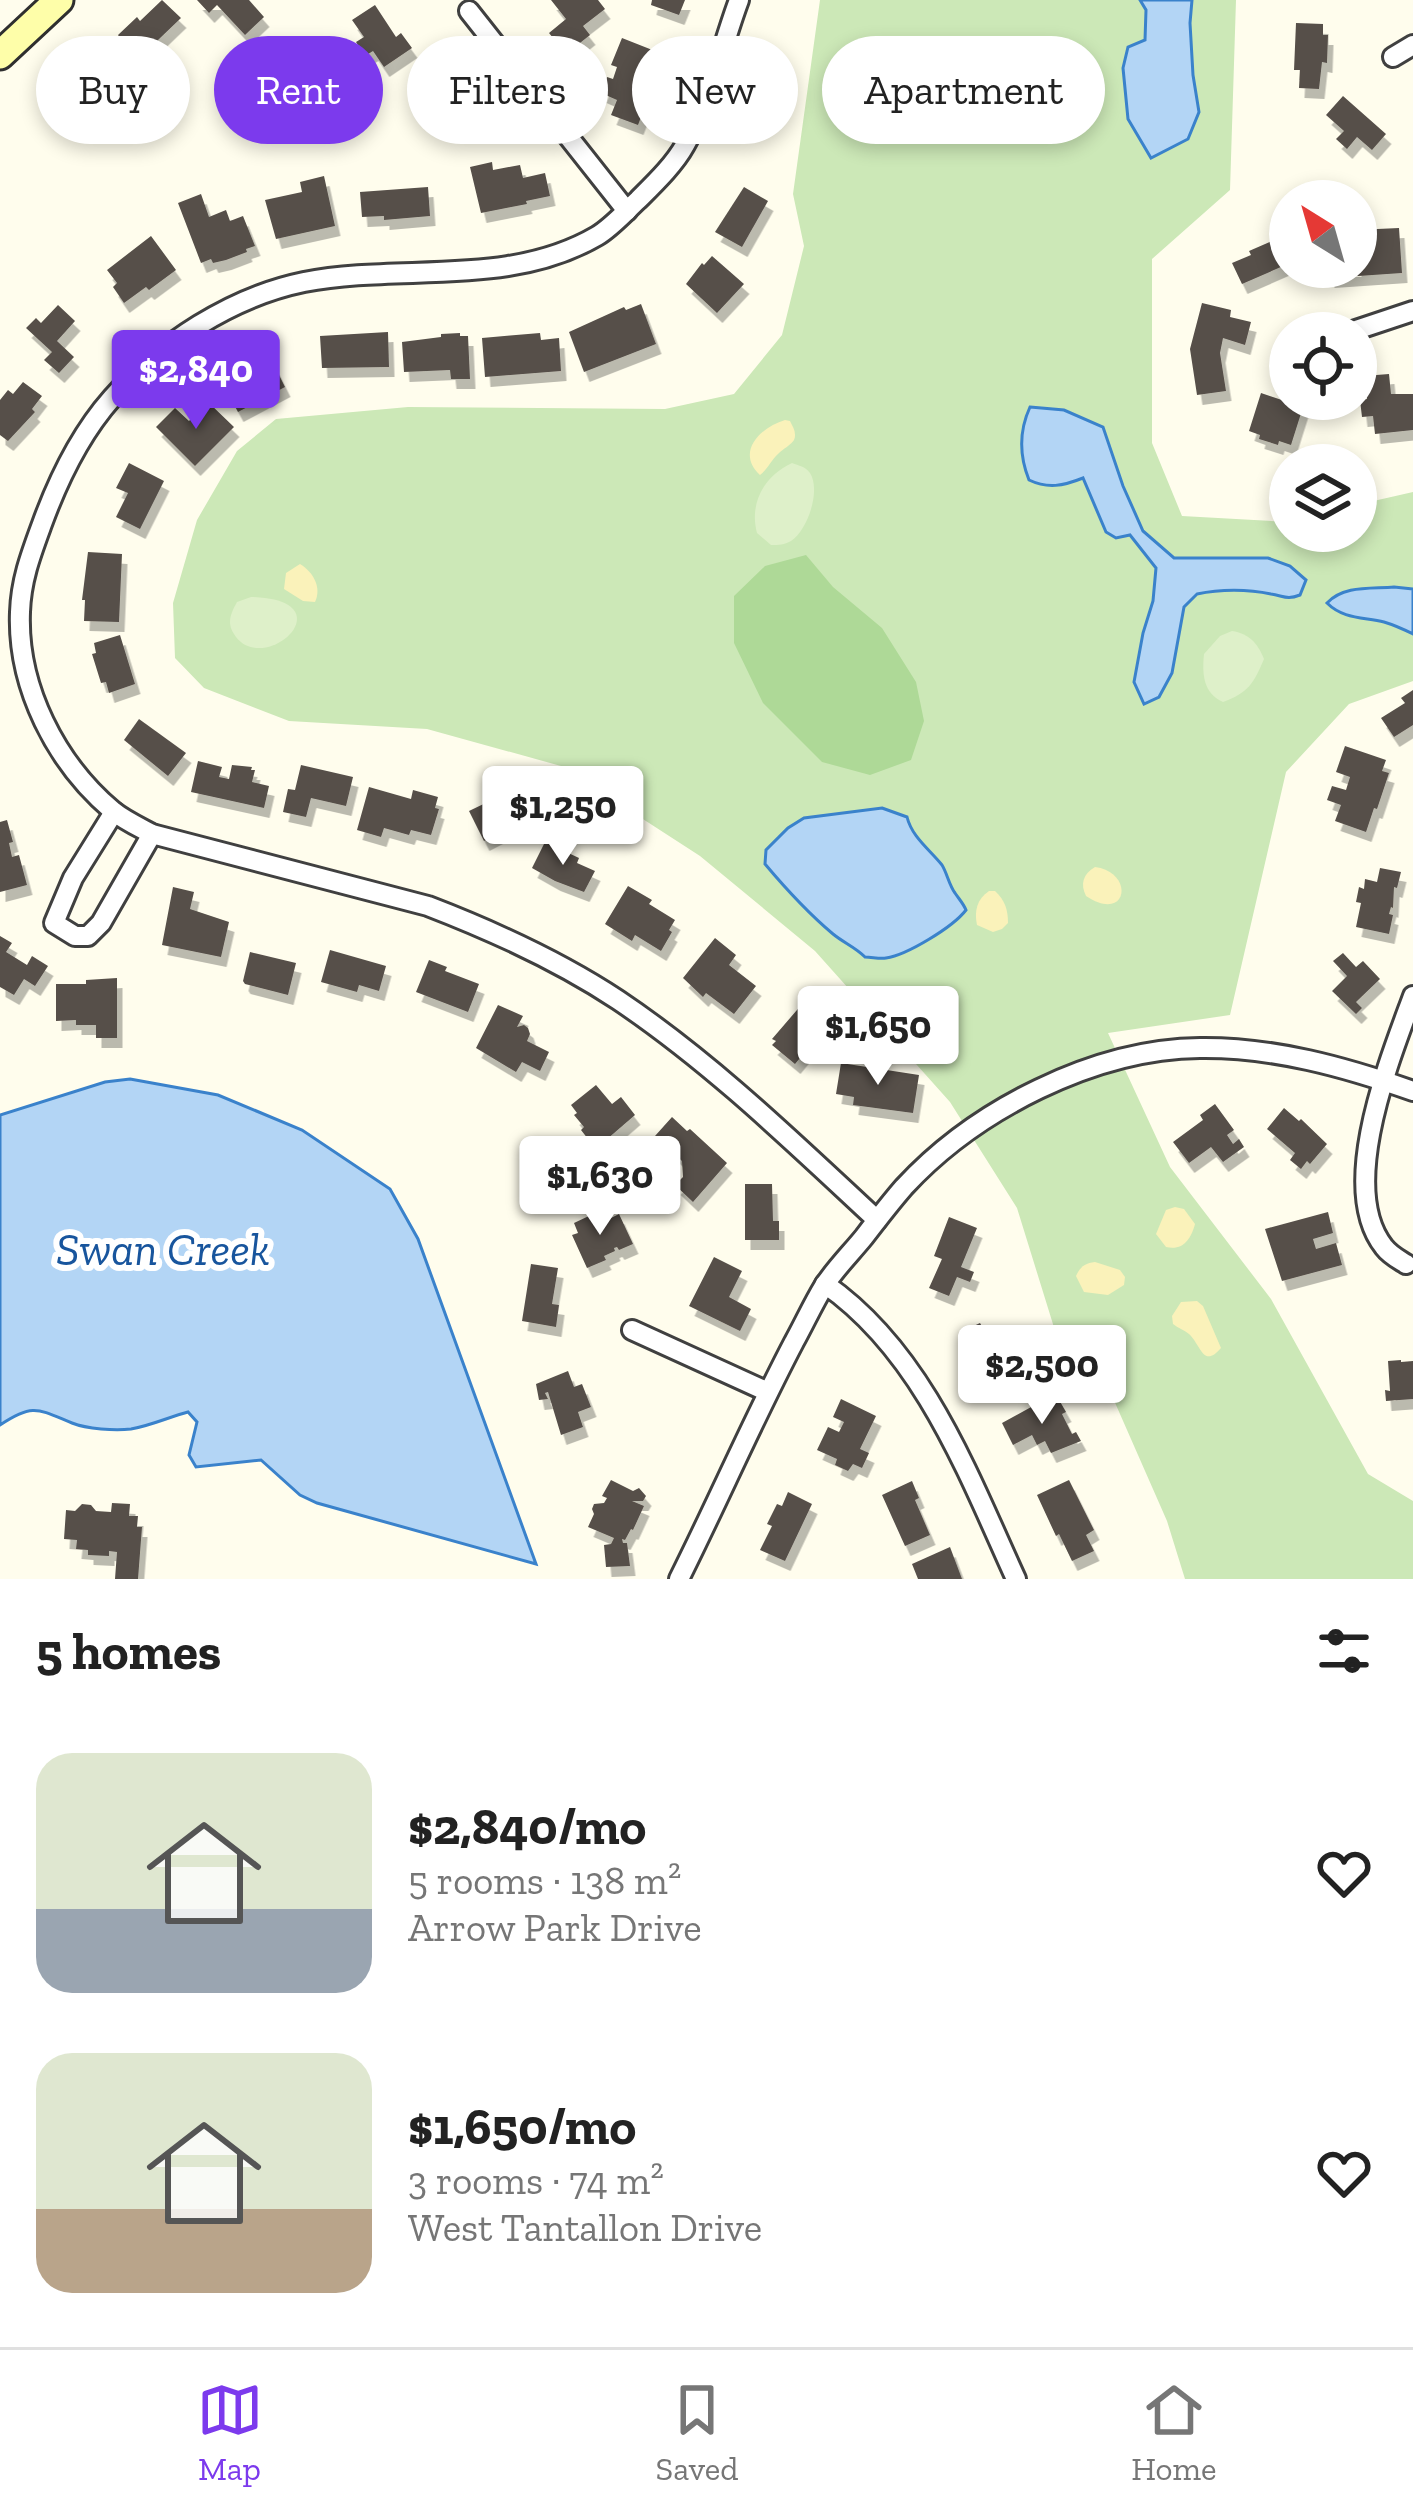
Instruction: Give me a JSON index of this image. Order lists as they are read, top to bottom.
{
  "water": ["Swan Creek"],
  "north": "top left",
  "page": {
    "chip": [
      "Buy",
      "Rent",
      "Filters",
      "New",
      "Apartment"
    ],
    "price": [
      "$2,840",
      "$1,250",
      "$1,650",
      "$1,630",
      "$2,500"
    ],
    "heading": "5 homes",
    "list": [
      {
        "name": "$2,840/mo",
        "note": "5 rooms · 138 m² · Arrow Park Drive"
      },
      {
        "name": "$1,650/mo",
        "note": "3 rooms · 74 m² · West Tantallon Drive"
      }
    ],
    "tabs": ["Map", "Saved", "Home"]
  }
}
